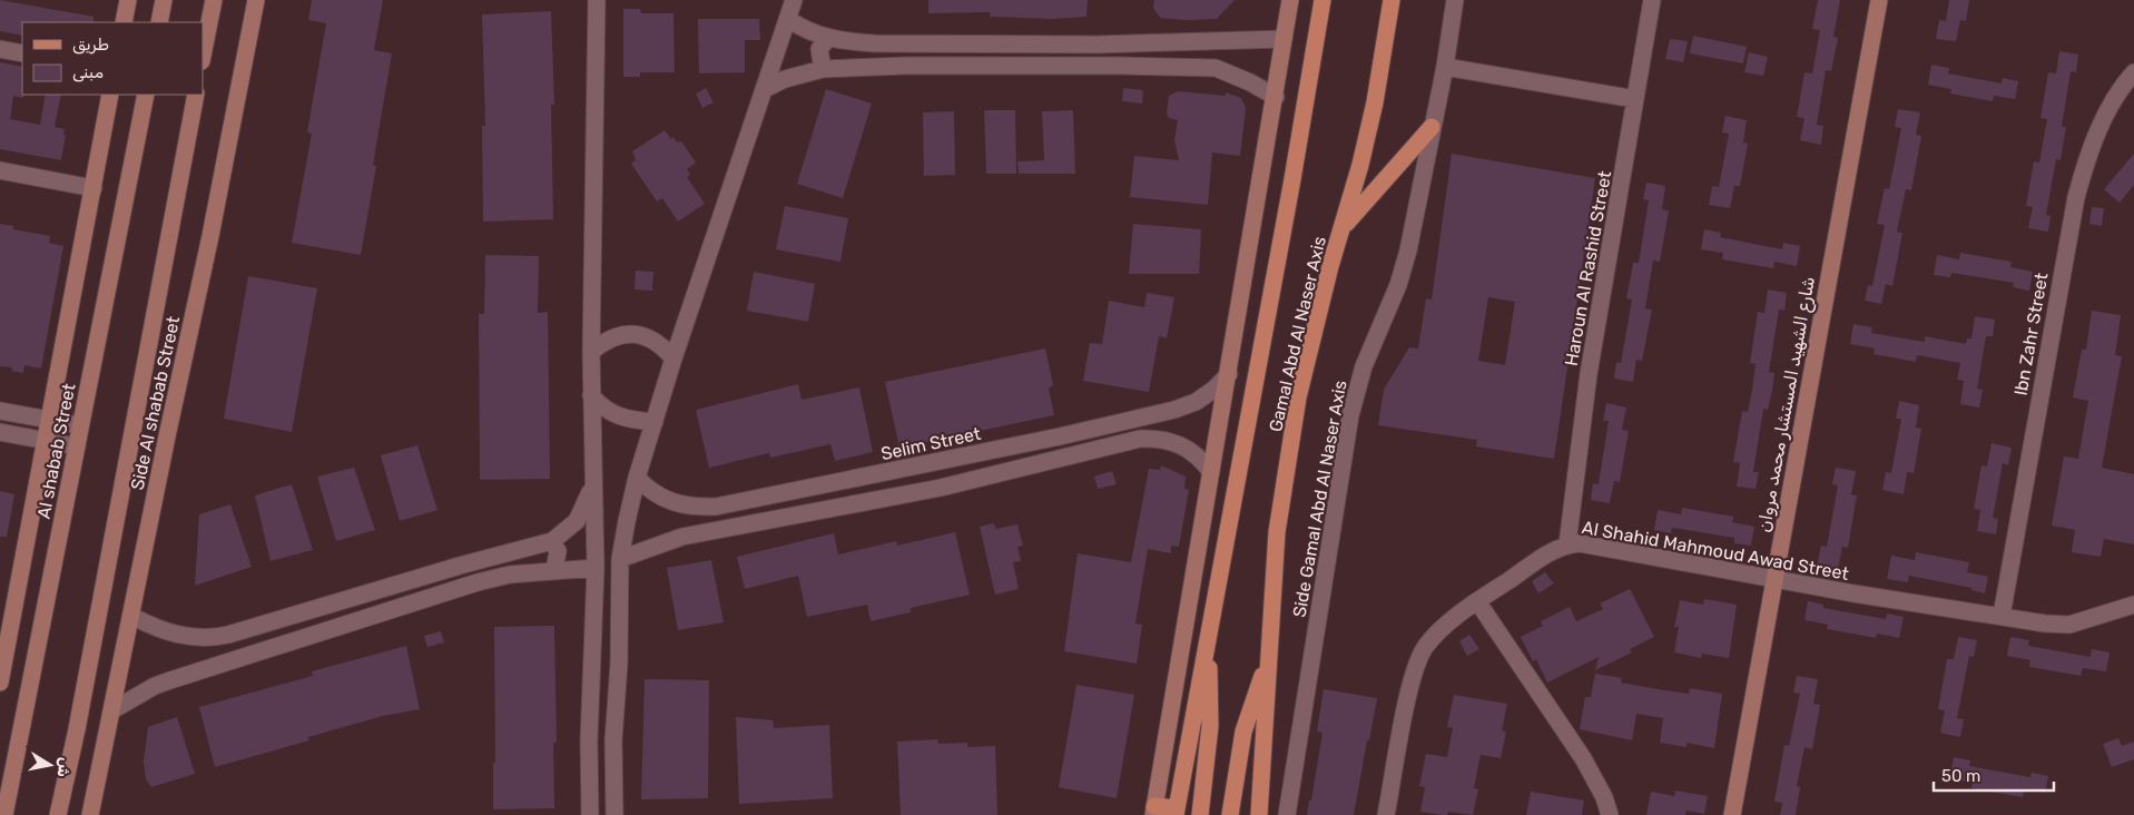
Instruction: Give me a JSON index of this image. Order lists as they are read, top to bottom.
{
  "streets": {
    "main road": ["Gamal Abd Al Naser Axis"],
    "street": [
      "Haroun Al Rashid Street",
      "Ibn Zahr Street",
      "Side Al shabab Street",
      "شارع الشهيد المستشار محمد مروان",
      "Selim Street",
      "Al shabab Street",
      "Side Gamal Abd Al Naser Axis",
      "Al Shahid Mahmoud Awad Street"
    ]
  },
  "crossings": [
    ["Haroun Al Rashid Street", "Al Shahid Mahmoud Awad Street"],
    ["Ibn Zahr Street", "Al Shahid Mahmoud Awad Street"],
    ["شارع الشهيد المستشار محمد مروان", "Al Shahid Mahmoud Awad Street"]
  ],
  "legend": ["طريق", "مبنى"],
  "scale_bar": "50 m",
  "north": "right"
}
